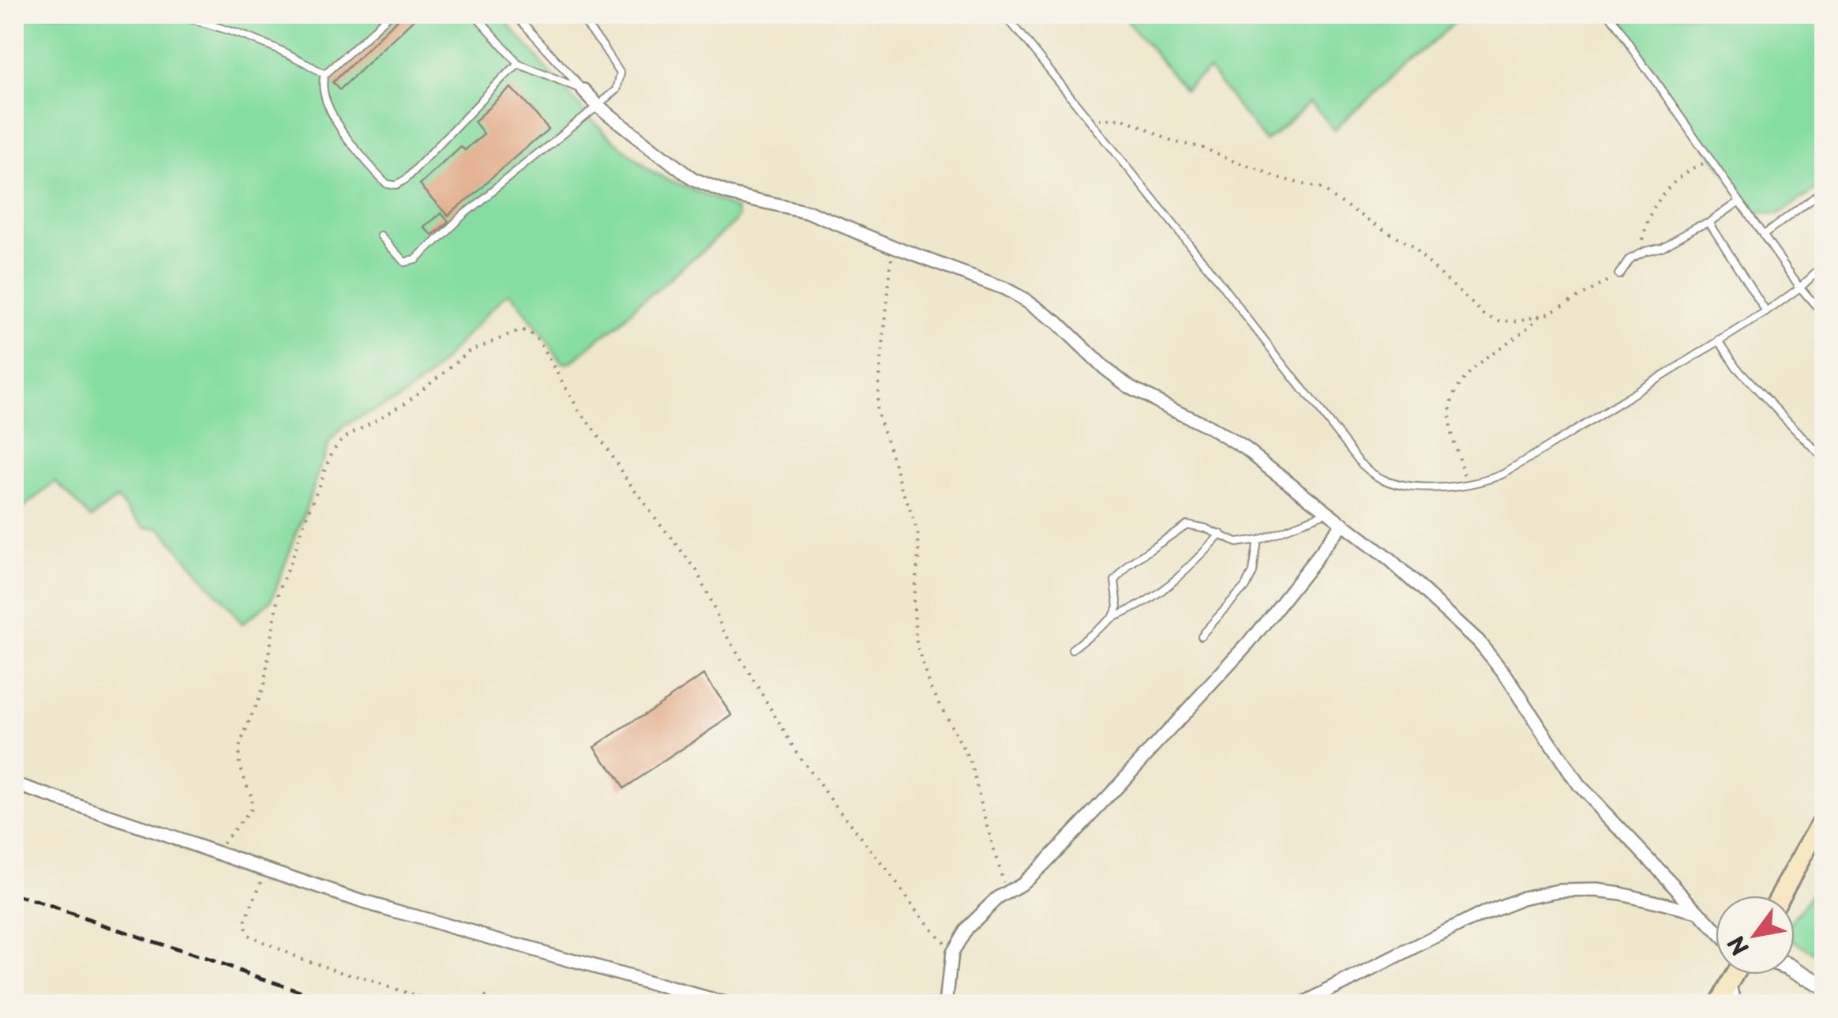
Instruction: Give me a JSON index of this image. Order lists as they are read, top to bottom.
{
  "north": "bottom left"
}
